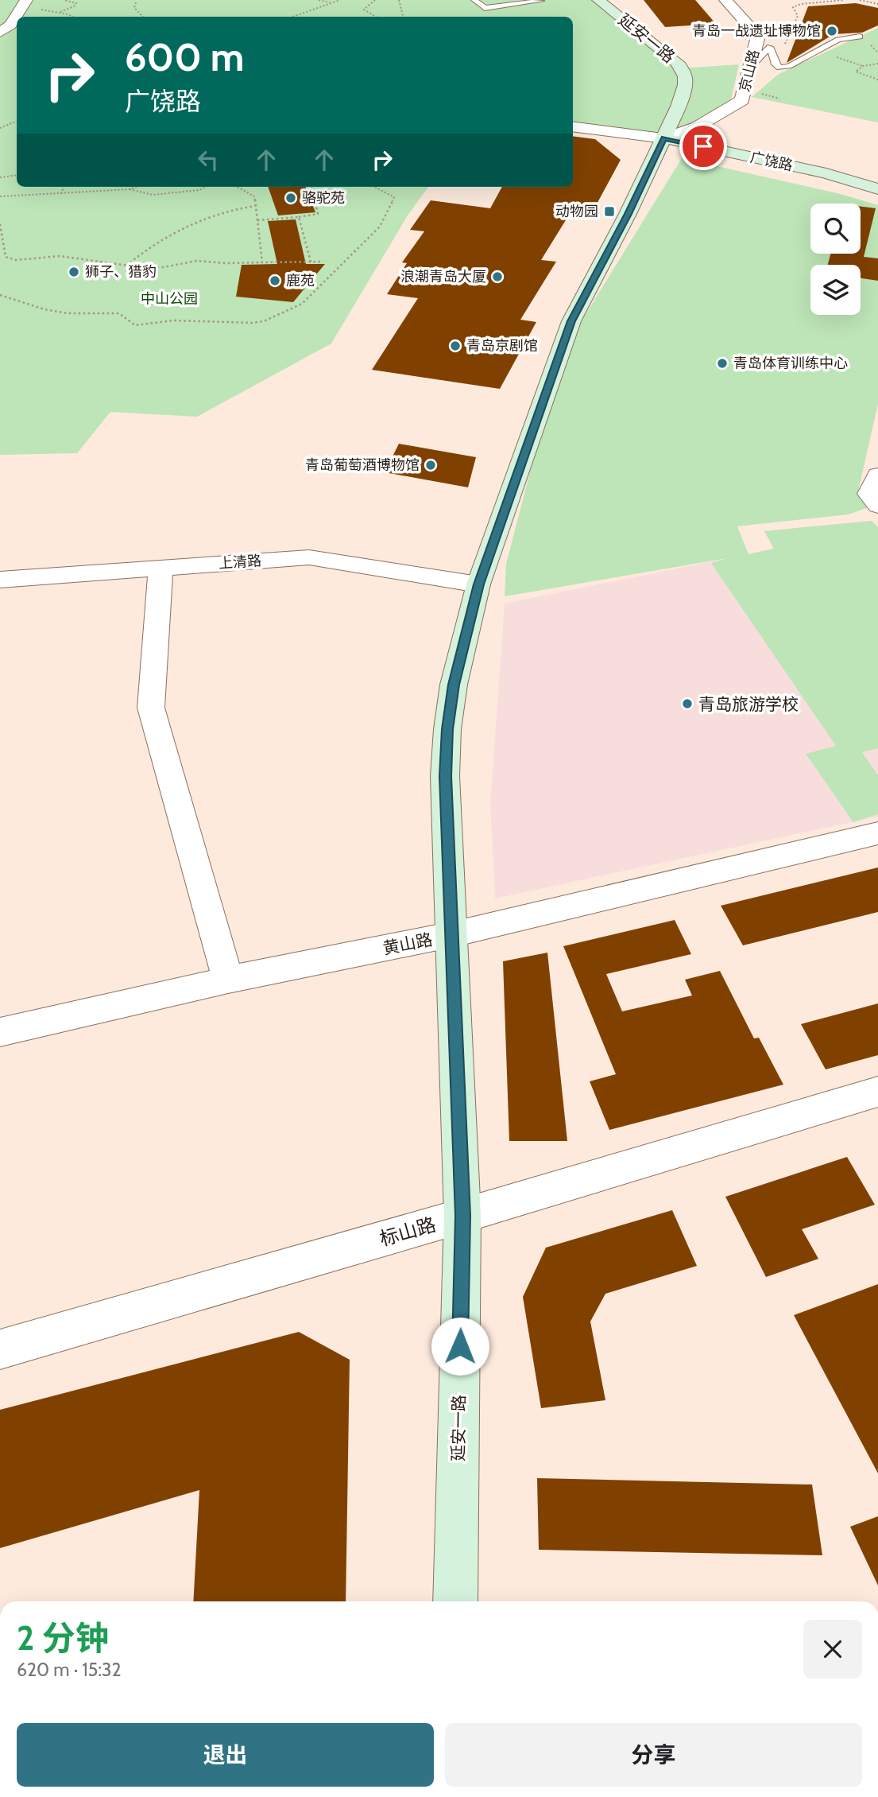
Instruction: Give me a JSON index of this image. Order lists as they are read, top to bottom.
{
  "streets": {
    "main road": ["延安一路", "广饶路"],
    "street": [
      "京山路",
      "上清路",
      "黄山路",
      "标山路"
    ]
  },
  "crossings": [
    ["延安一路", "京山路"],
    ["延安一路", "广饶路"],
    ["延安一路", "上清路"],
    ["延安一路", "黄山路"],
    ["延安一路", "标山路"],
    ["京山路", "广饶路"]
  ],
  "parks": ["中山公园"],
  "places": {
    "other": [
      "青岛一战遗址博物馆",
      "骆驼苑",
      "狮子、猎豹",
      "浪潮青岛大厦",
      "鹿苑",
      "青岛京剧馆",
      "青岛体育训练中心",
      "青岛葡萄酒博物馆",
      "青岛旅游学校"
    ],
    "transit": ["动物园"]
  },
  "page": {
    "turn": ["600 m", "广饶路"],
    "heading": ["2 分钟", "620 m · 15:32"],
    "buttons": ["退出", "分享"]
  }
}
